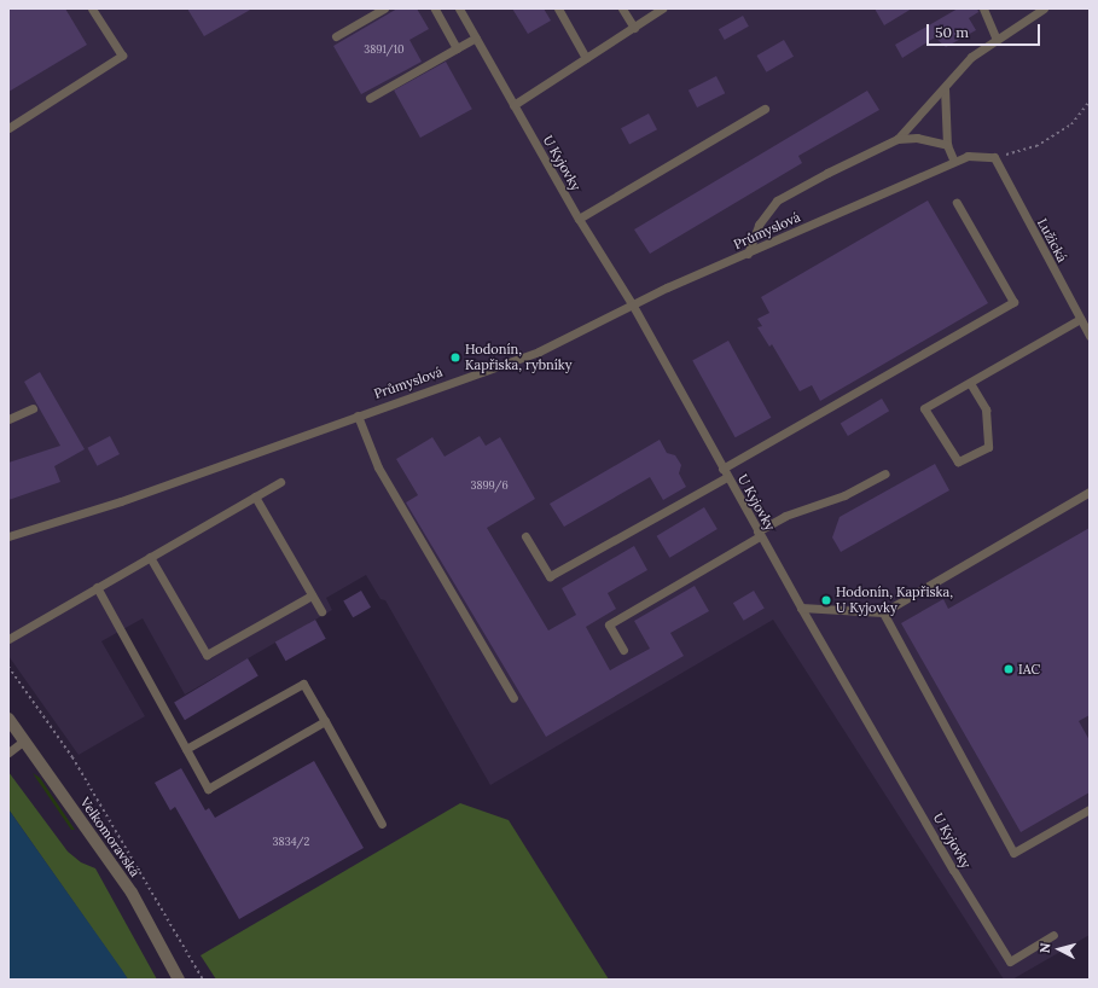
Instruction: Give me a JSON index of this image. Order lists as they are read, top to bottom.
{
  "streets": {
    "street": ["Velkomoravská"],
    "lane": ["U Kyjovky", "Průmyslová", "Lužická"]
  },
  "crossings": [
    ["U Kyjovky", "Průmyslová"],
    ["Průmyslová", "Lužická"]
  ],
  "places": ["Hodonín, Kapřiska, rybníky", "Hodonín, Kapřiska, U Kyjovky", "IAC"],
  "house_numbers": ["3891/10", "3899/6", "3834/2"],
  "scale_bar": "50 m",
  "north": "left"
}
